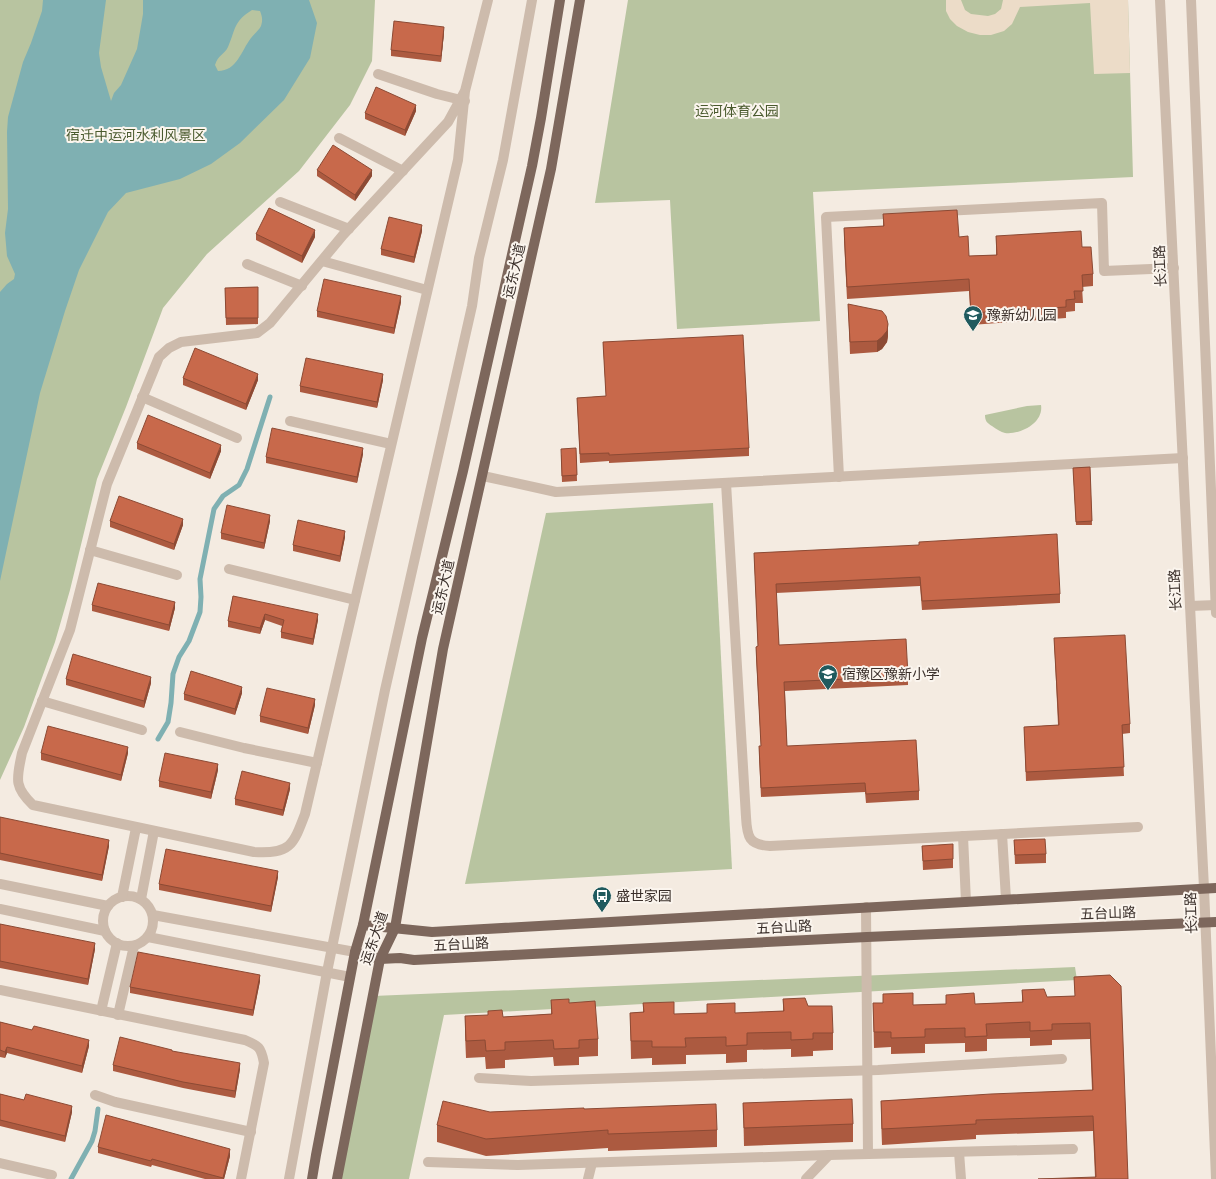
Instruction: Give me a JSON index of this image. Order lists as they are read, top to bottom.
{
  "streets": {
    "main road": ["运东大道", "五台山路"],
    "street": ["长江路"]
  },
  "crossings": [
    ["长江路", "五台山路"],
    ["运东大道", "五台山路"]
  ],
  "parks": ["运河体育公园", "宿迁中运河水利风景区"],
  "places": {
    "school or university": ["豫新幼儿园", "宿豫区豫新小学"],
    "bus stop": ["盛世家园"]
  }
}
